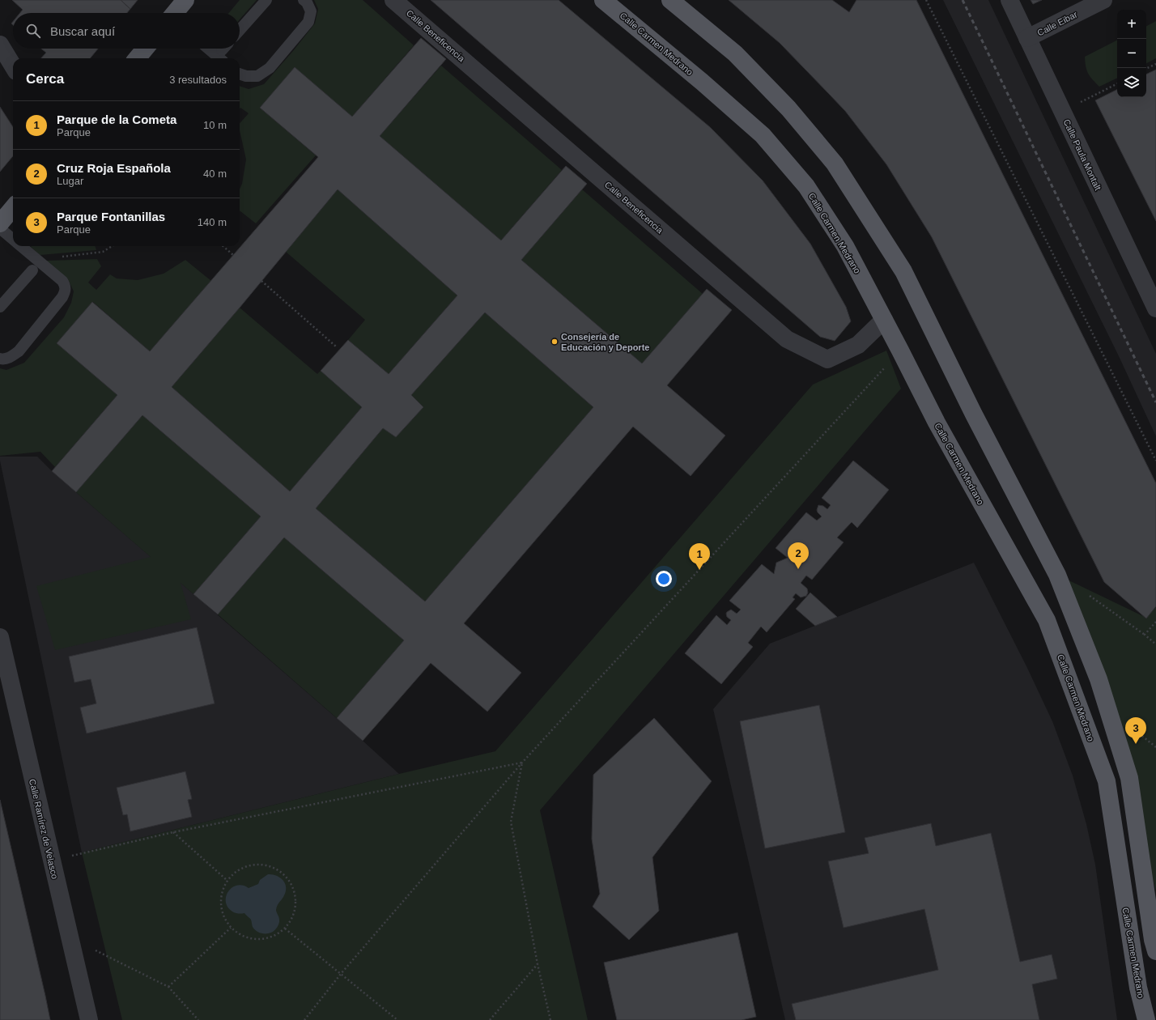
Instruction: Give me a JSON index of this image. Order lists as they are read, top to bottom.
{
  "streets": {
    "main road": ["Calle Carmen Medrano"],
    "street": [
      "Calle Eibar",
      "Calle Beneficencia",
      "Calle Paula Montalt",
      "Calle Ramírez de Velasco"
    ]
  },
  "crossings": [
    ["Calle Eibar", "Calle Paula Montalt"],
    ["Calle Beneficencia", "Calle Carmen Medrano"]
  ],
  "places": ["Consejería de Educación y Deporte"],
  "page": {
    "map_buttons": ["+", "−"],
    "search": "Buscar aquí",
    "heading": ["Cerca", "3 resultados"],
    "list": [
      {
        "mark": "1",
        "name": "Parque de la Cometa",
        "note": "Parque",
        "value": "10 m"
      },
      {
        "mark": "2",
        "name": "Cruz Roja Española",
        "note": "Lugar",
        "value": "40 m"
      },
      {
        "mark": "3",
        "name": "Parque Fontanillas",
        "note": "Parque",
        "value": "140 m"
      }
    ],
    "pins": ["2", "1", "3"]
  }
}
